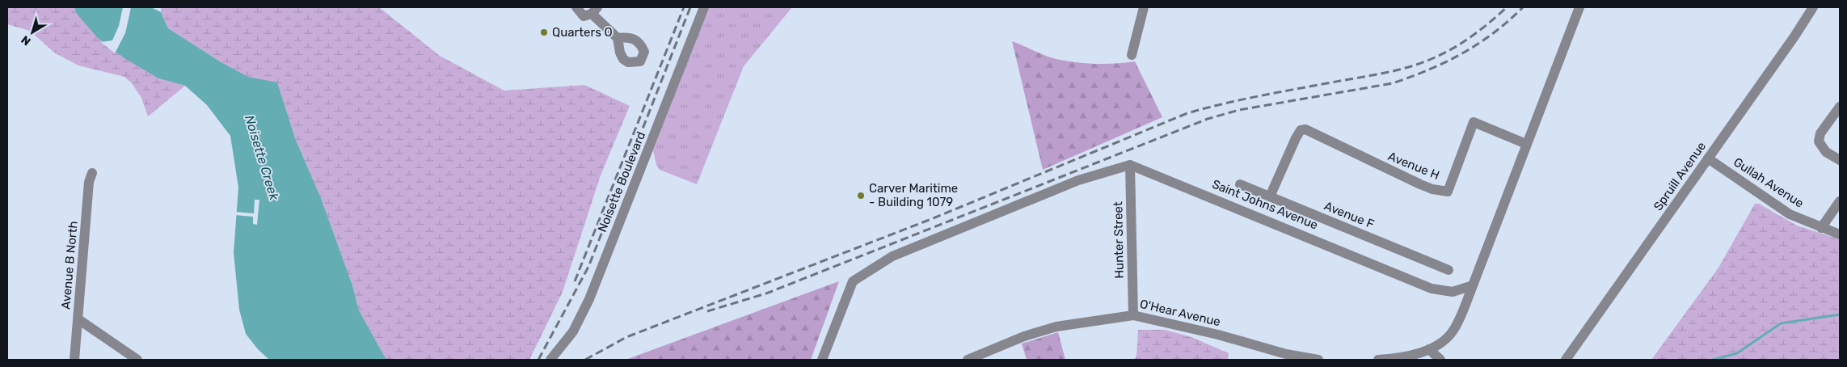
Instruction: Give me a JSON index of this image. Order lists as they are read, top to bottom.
{
  "streets": {
    "street": [
      "Avenue H",
      "Spruill Avenue",
      "Noisette Boulevard",
      "Gullah Avenue",
      "Saint Johns Avenue",
      "Avenue F",
      "Hunter Street",
      "Avenue B North",
      "O'Hear Avenue"
    ]
  },
  "crossings": [
    ["Avenue H", "Avenue F"],
    ["Spruill Avenue", "Gullah Avenue"],
    ["Saint Johns Avenue", "Hunter Street"],
    ["Hunter Street", "O'Hear Avenue"]
  ],
  "water": ["Noisette Creek"],
  "places": ["Quarters O", "Carver Maritime - Building 1079"],
  "north": "bottom left"
}
